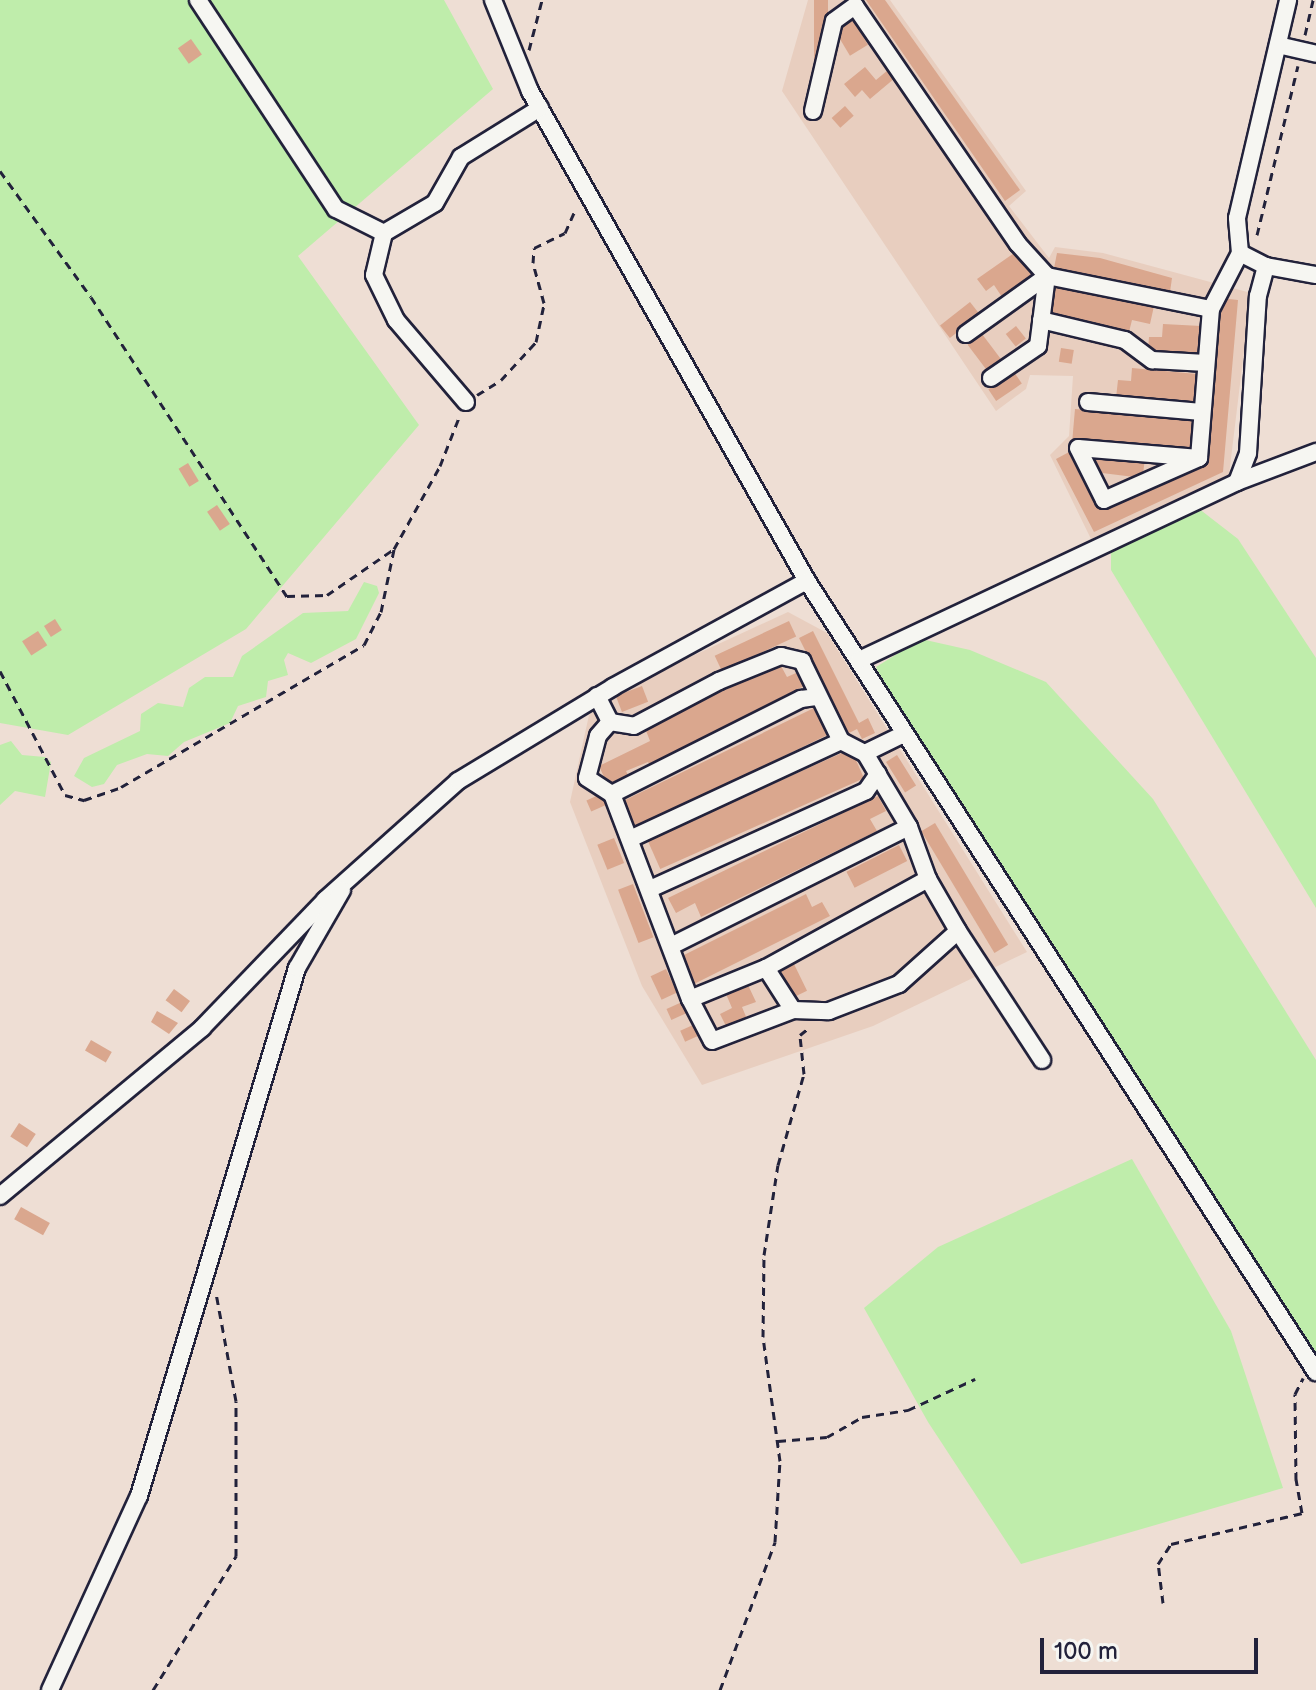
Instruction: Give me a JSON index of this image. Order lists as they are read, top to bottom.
{
  "scale_bar": "100 m"
}
